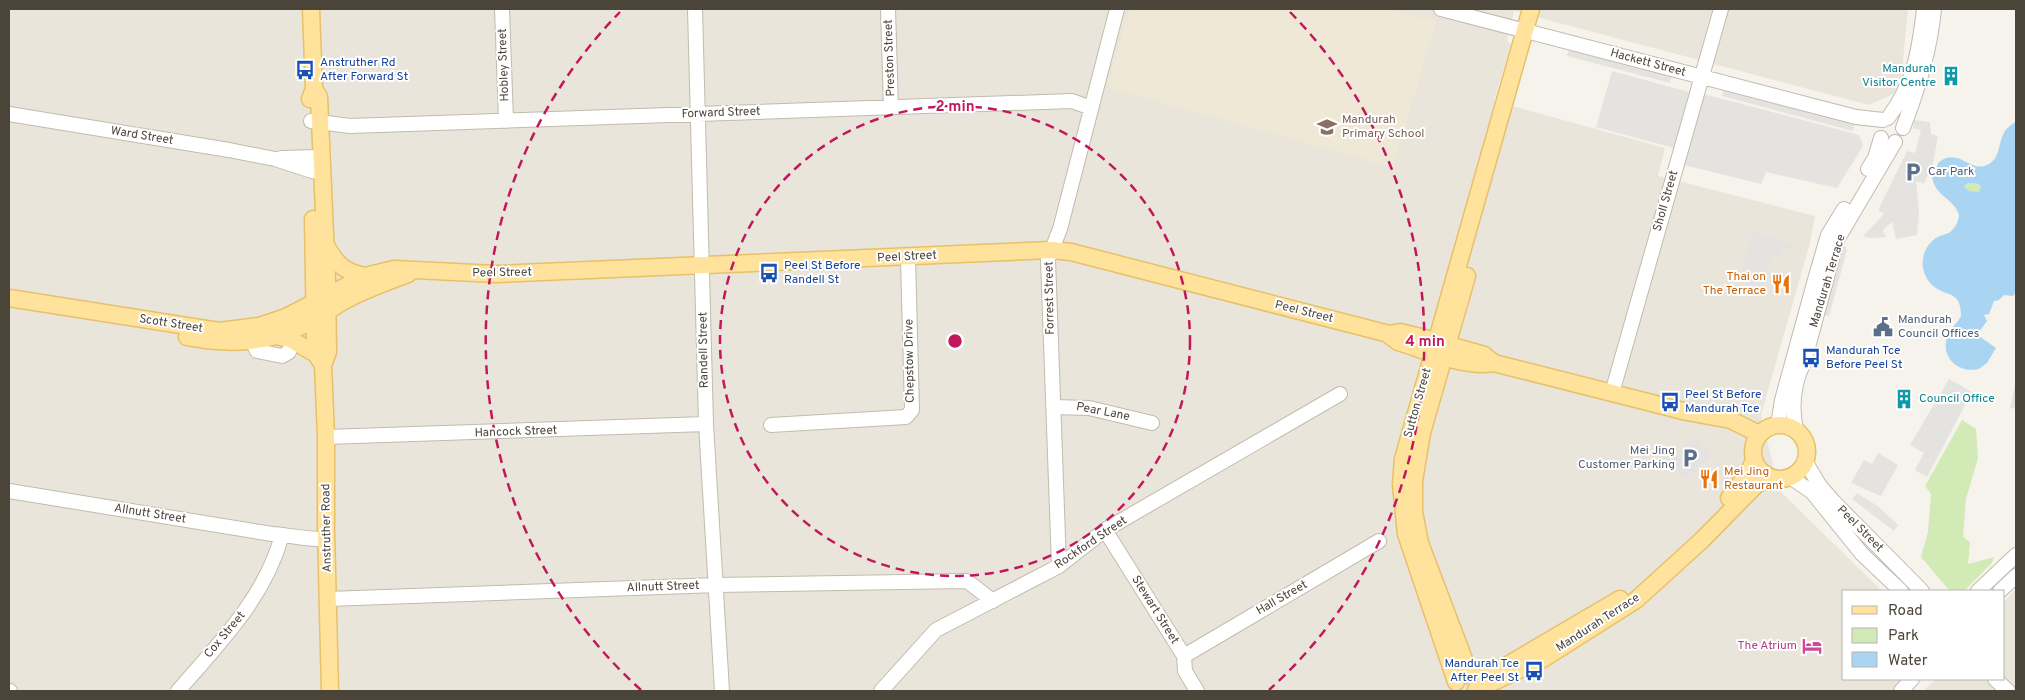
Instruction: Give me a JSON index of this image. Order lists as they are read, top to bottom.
{
  "streets": {
    "main road": [
      "Peel Street",
      "Mandurah Terrace",
      "Scott Street",
      "Sutton Street",
      "Anstruther Road"
    ],
    "street": [
      "Preston Street",
      "Hackett Street",
      "Hobley Street",
      "Forward Street",
      "Ward Street",
      "Sholl Street",
      "Forrest Street",
      "Randell Street",
      "Chepstow Drive",
      "Pear Lane",
      "Hancock Street",
      "Allnutt Street",
      "Rockford Street",
      "Hall Street",
      "Stewart Street",
      "Cox Street"
    ]
  },
  "crossings": [
    ["Preston Street", "Forward Street"],
    ["Hackett Street", "Sholl Street"],
    ["Hackett Street", "Mandurah Terrace"],
    ["Hackett Street", "Sutton Street"],
    ["Hobley Street", "Forward Street"],
    ["Forward Street", "Forrest Street"],
    ["Forward Street", "Randell Street"],
    ["Forward Street", "Anstruther Road"],
    ["Ward Street", "Anstruther Road"],
    ["Sholl Street", "Peel Street"],
    ["Peel Street", "Mandurah Terrace"],
    ["Peel Street", "Forrest Street"],
    ["Peel Street", "Scott Street"],
    ["Peel Street", "Randell Street"],
    ["Peel Street", "Chepstow Drive"],
    ["Peel Street", "Sutton Street"],
    ["Peel Street", "Anstruther Road"],
    ["Mandurah Terrace", "Sutton Street"],
    ["Forrest Street", "Pear Lane"],
    ["Forrest Street", "Rockford Street"],
    ["Scott Street", "Anstruther Road"],
    ["Randell Street", "Hancock Street"],
    ["Randell Street", "Allnutt Street"],
    ["Hancock Street", "Anstruther Road"],
    ["Allnutt Street", "Anstruther Road"],
    ["Allnutt Street", "Rockford Street"],
    ["Allnutt Street", "Cox Street"],
    ["Rockford Street", "Stewart Street"],
    ["Hall Street", "Stewart Street"]
  ],
  "places": {
    "bus stop": [
      "Anstruther Rd After Forward St",
      "Peel St Before Randell St",
      "Mandurah Tce Before Peel St",
      "Peel St Before Mandurah Tce",
      "Mandurah Tce After Peel St"
    ],
    "building": ["Mandurah Visitor Centre", "Council Office"],
    "school or university": ["Mandurah Primary School"],
    "parking": ["Car Park", "Mei Jing Customer Parking"],
    "restaurant": ["Thai on The Terrace", "Mei Jing Restaurant"],
    "public building": ["Mandurah Council Offices"],
    "hotel": ["The Atrium"]
  },
  "legend": ["Road", "Park", "Water"],
  "rings": ["2 min", "4 min"]
}
